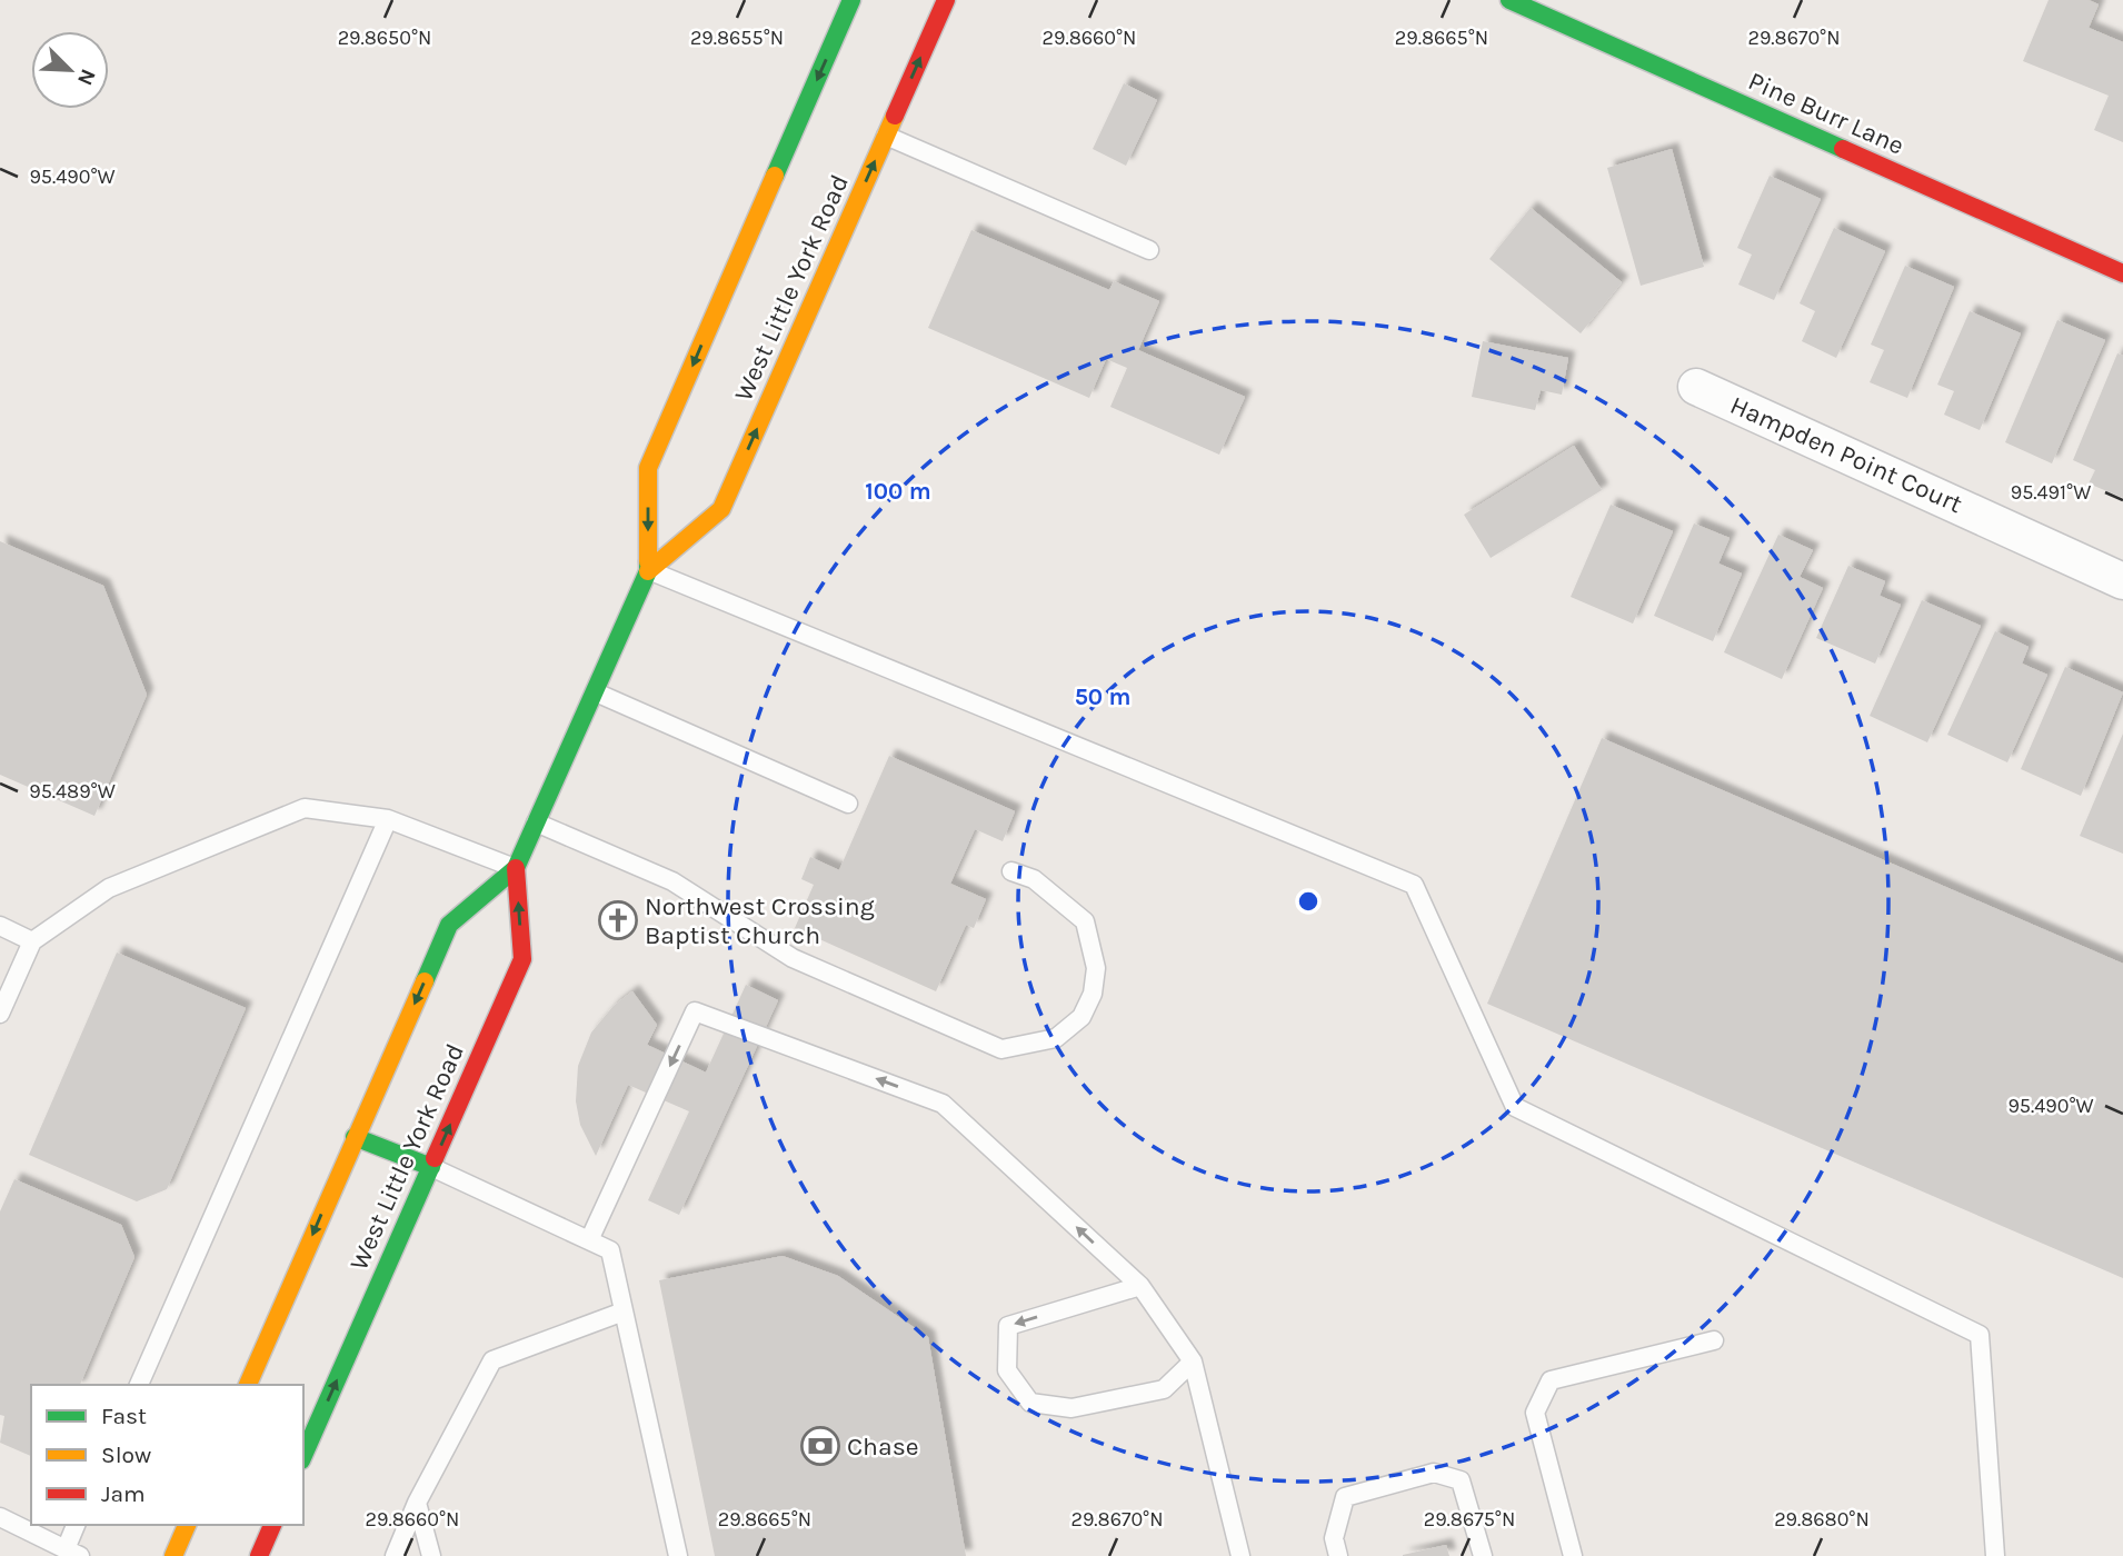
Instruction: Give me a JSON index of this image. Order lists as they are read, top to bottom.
{
  "streets": {
    "main road": ["Pine Burr Lane", "West Little York Road"],
    "street": ["Hampden Point Court"]
  },
  "places": {
    "church": ["Northwest Crossing Baptist Church"],
    "bank": ["Chase"]
  },
  "legend": ["Fast", "Slow", "Jam"],
  "north": "bottom right",
  "coordinates": [
    "29.8650°N",
    "29.8655°N",
    "29.8660°N",
    "29.8665°N",
    "29.8670°N",
    "95.490°W",
    "95.491°W",
    "95.489°W",
    "29.8675°N",
    "29.8680°N"
  ],
  "rings": ["100 m", "50 m"]
}
